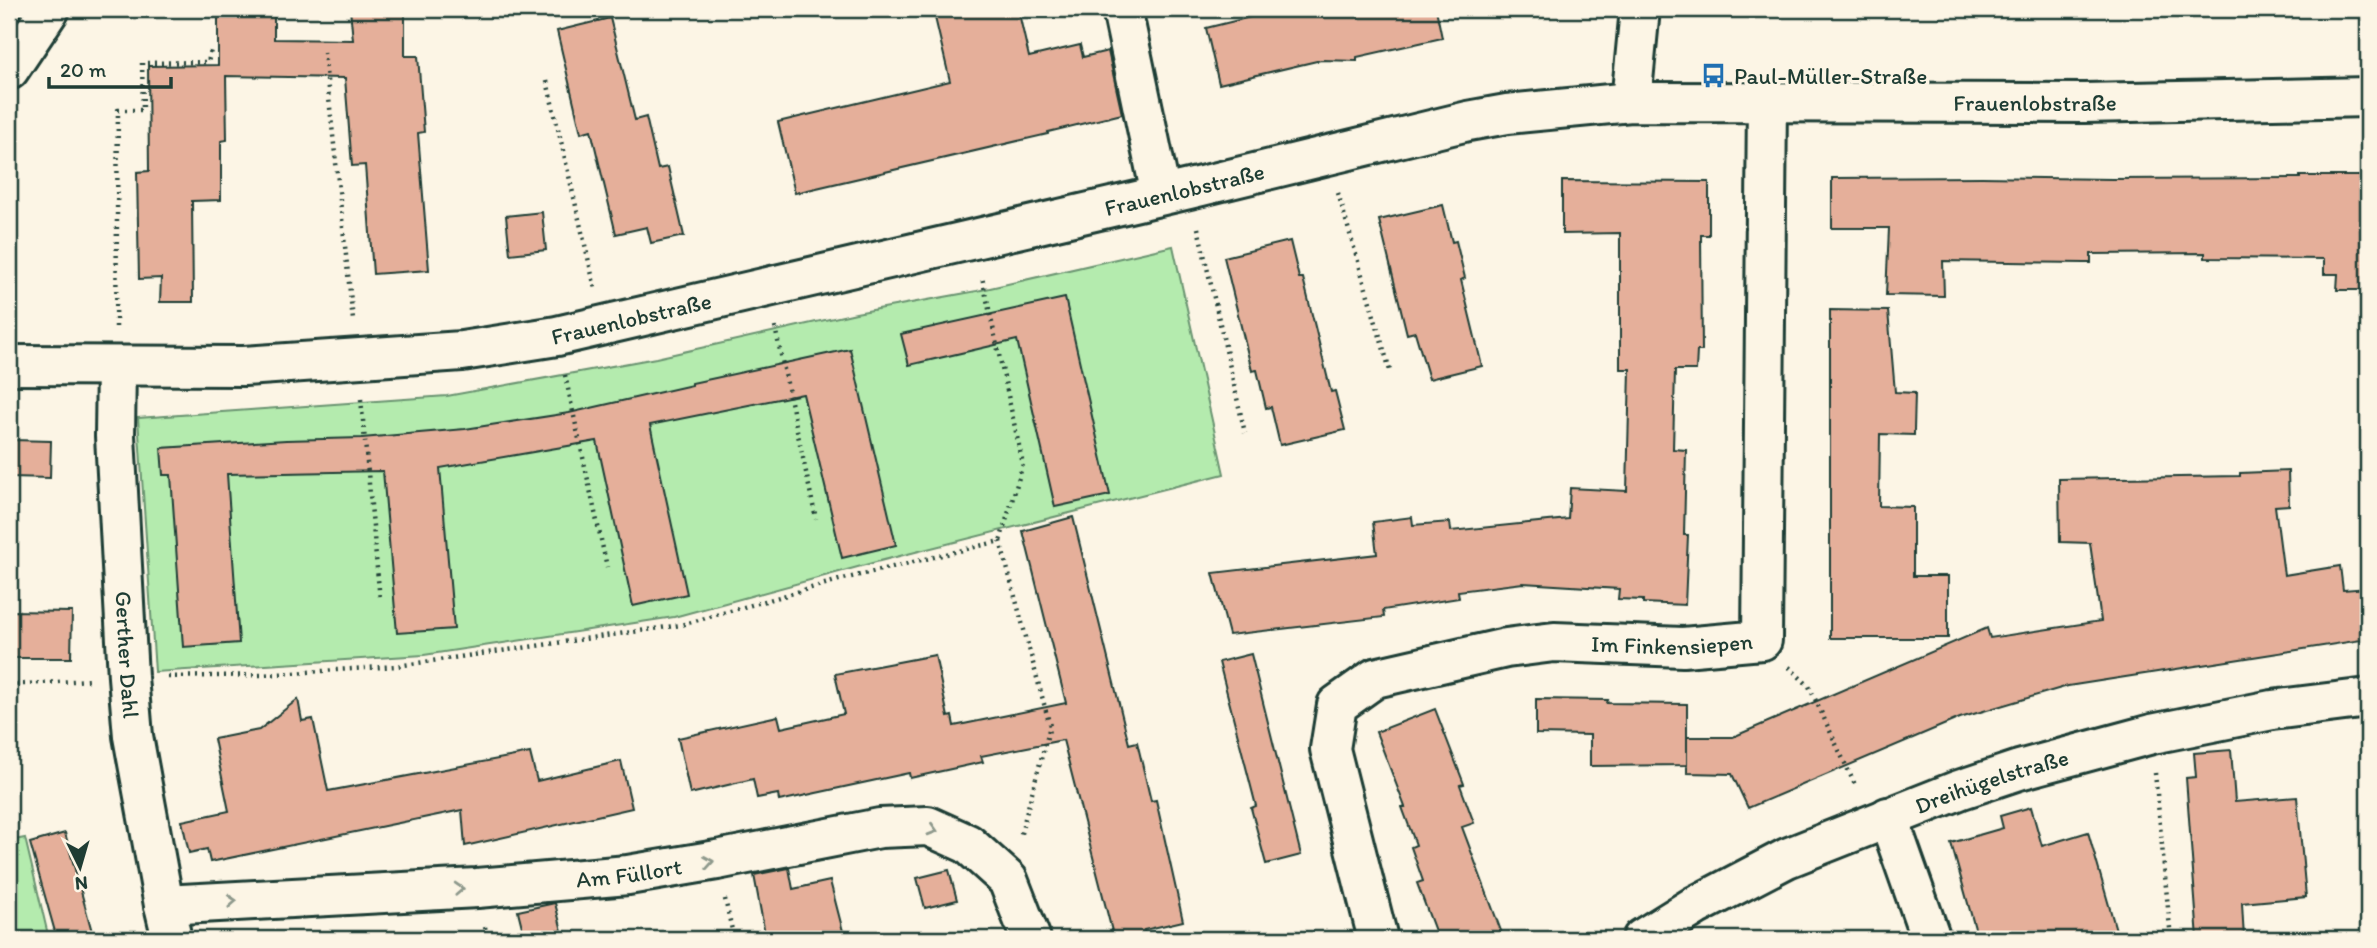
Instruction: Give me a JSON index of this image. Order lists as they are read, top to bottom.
{
  "streets": {
    "street": [
      "Frauenlobstraße",
      "Im Finkensiepen",
      "Gerther Dahl",
      "Dreihügelstraße",
      "Am Füllort"
    ]
  },
  "crossings": [
    ["Frauenlobstraße", "Im Finkensiepen"],
    ["Frauenlobstraße", "Gerther Dahl"],
    ["Gerther Dahl", "Am Füllort"]
  ],
  "one_way": ["Am Füllort"],
  "places": {
    "bus stop": ["Paul-Müller-Straße"]
  },
  "scale_bar": "20 m",
  "north": "bottom"
}
